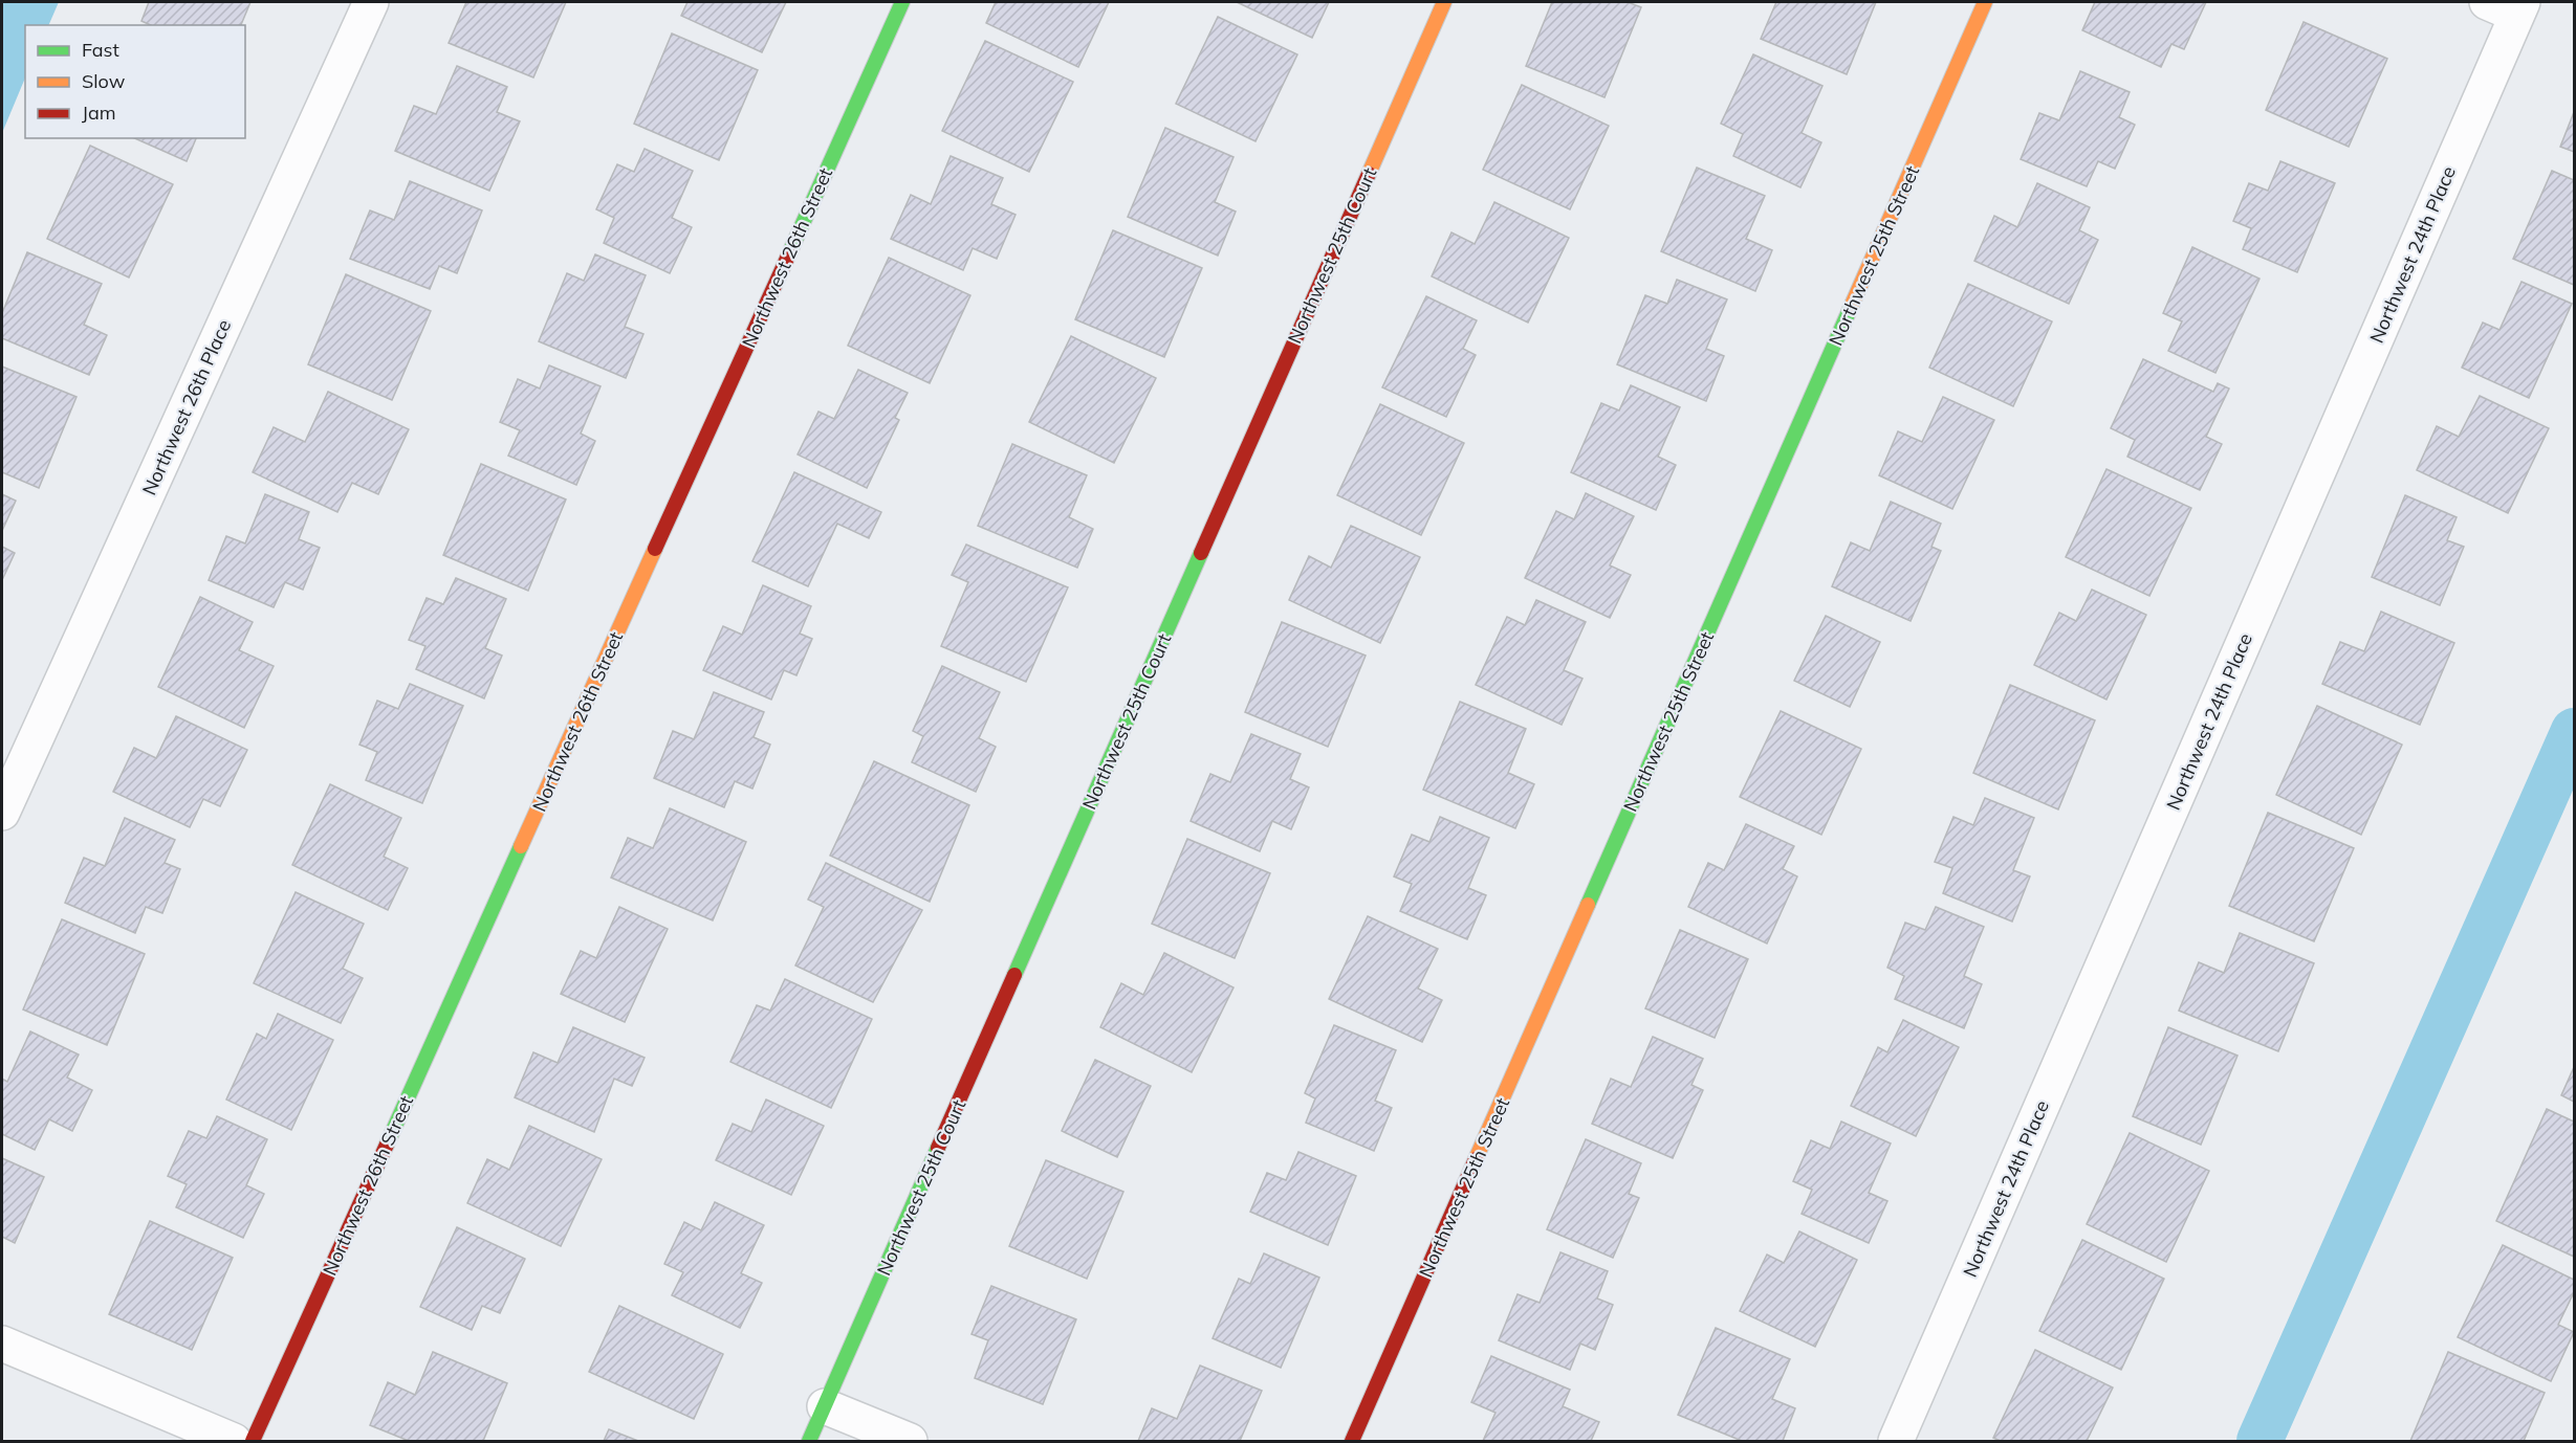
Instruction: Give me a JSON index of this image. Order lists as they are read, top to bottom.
{
  "streets": {
    "street": [
      "Northwest 24th Place",
      "Northwest 25th Court",
      "Northwest 25th Street",
      "Northwest 26th Street",
      "Northwest 26th Place"
    ]
  },
  "legend": ["Fast", "Slow", "Jam"]
}
